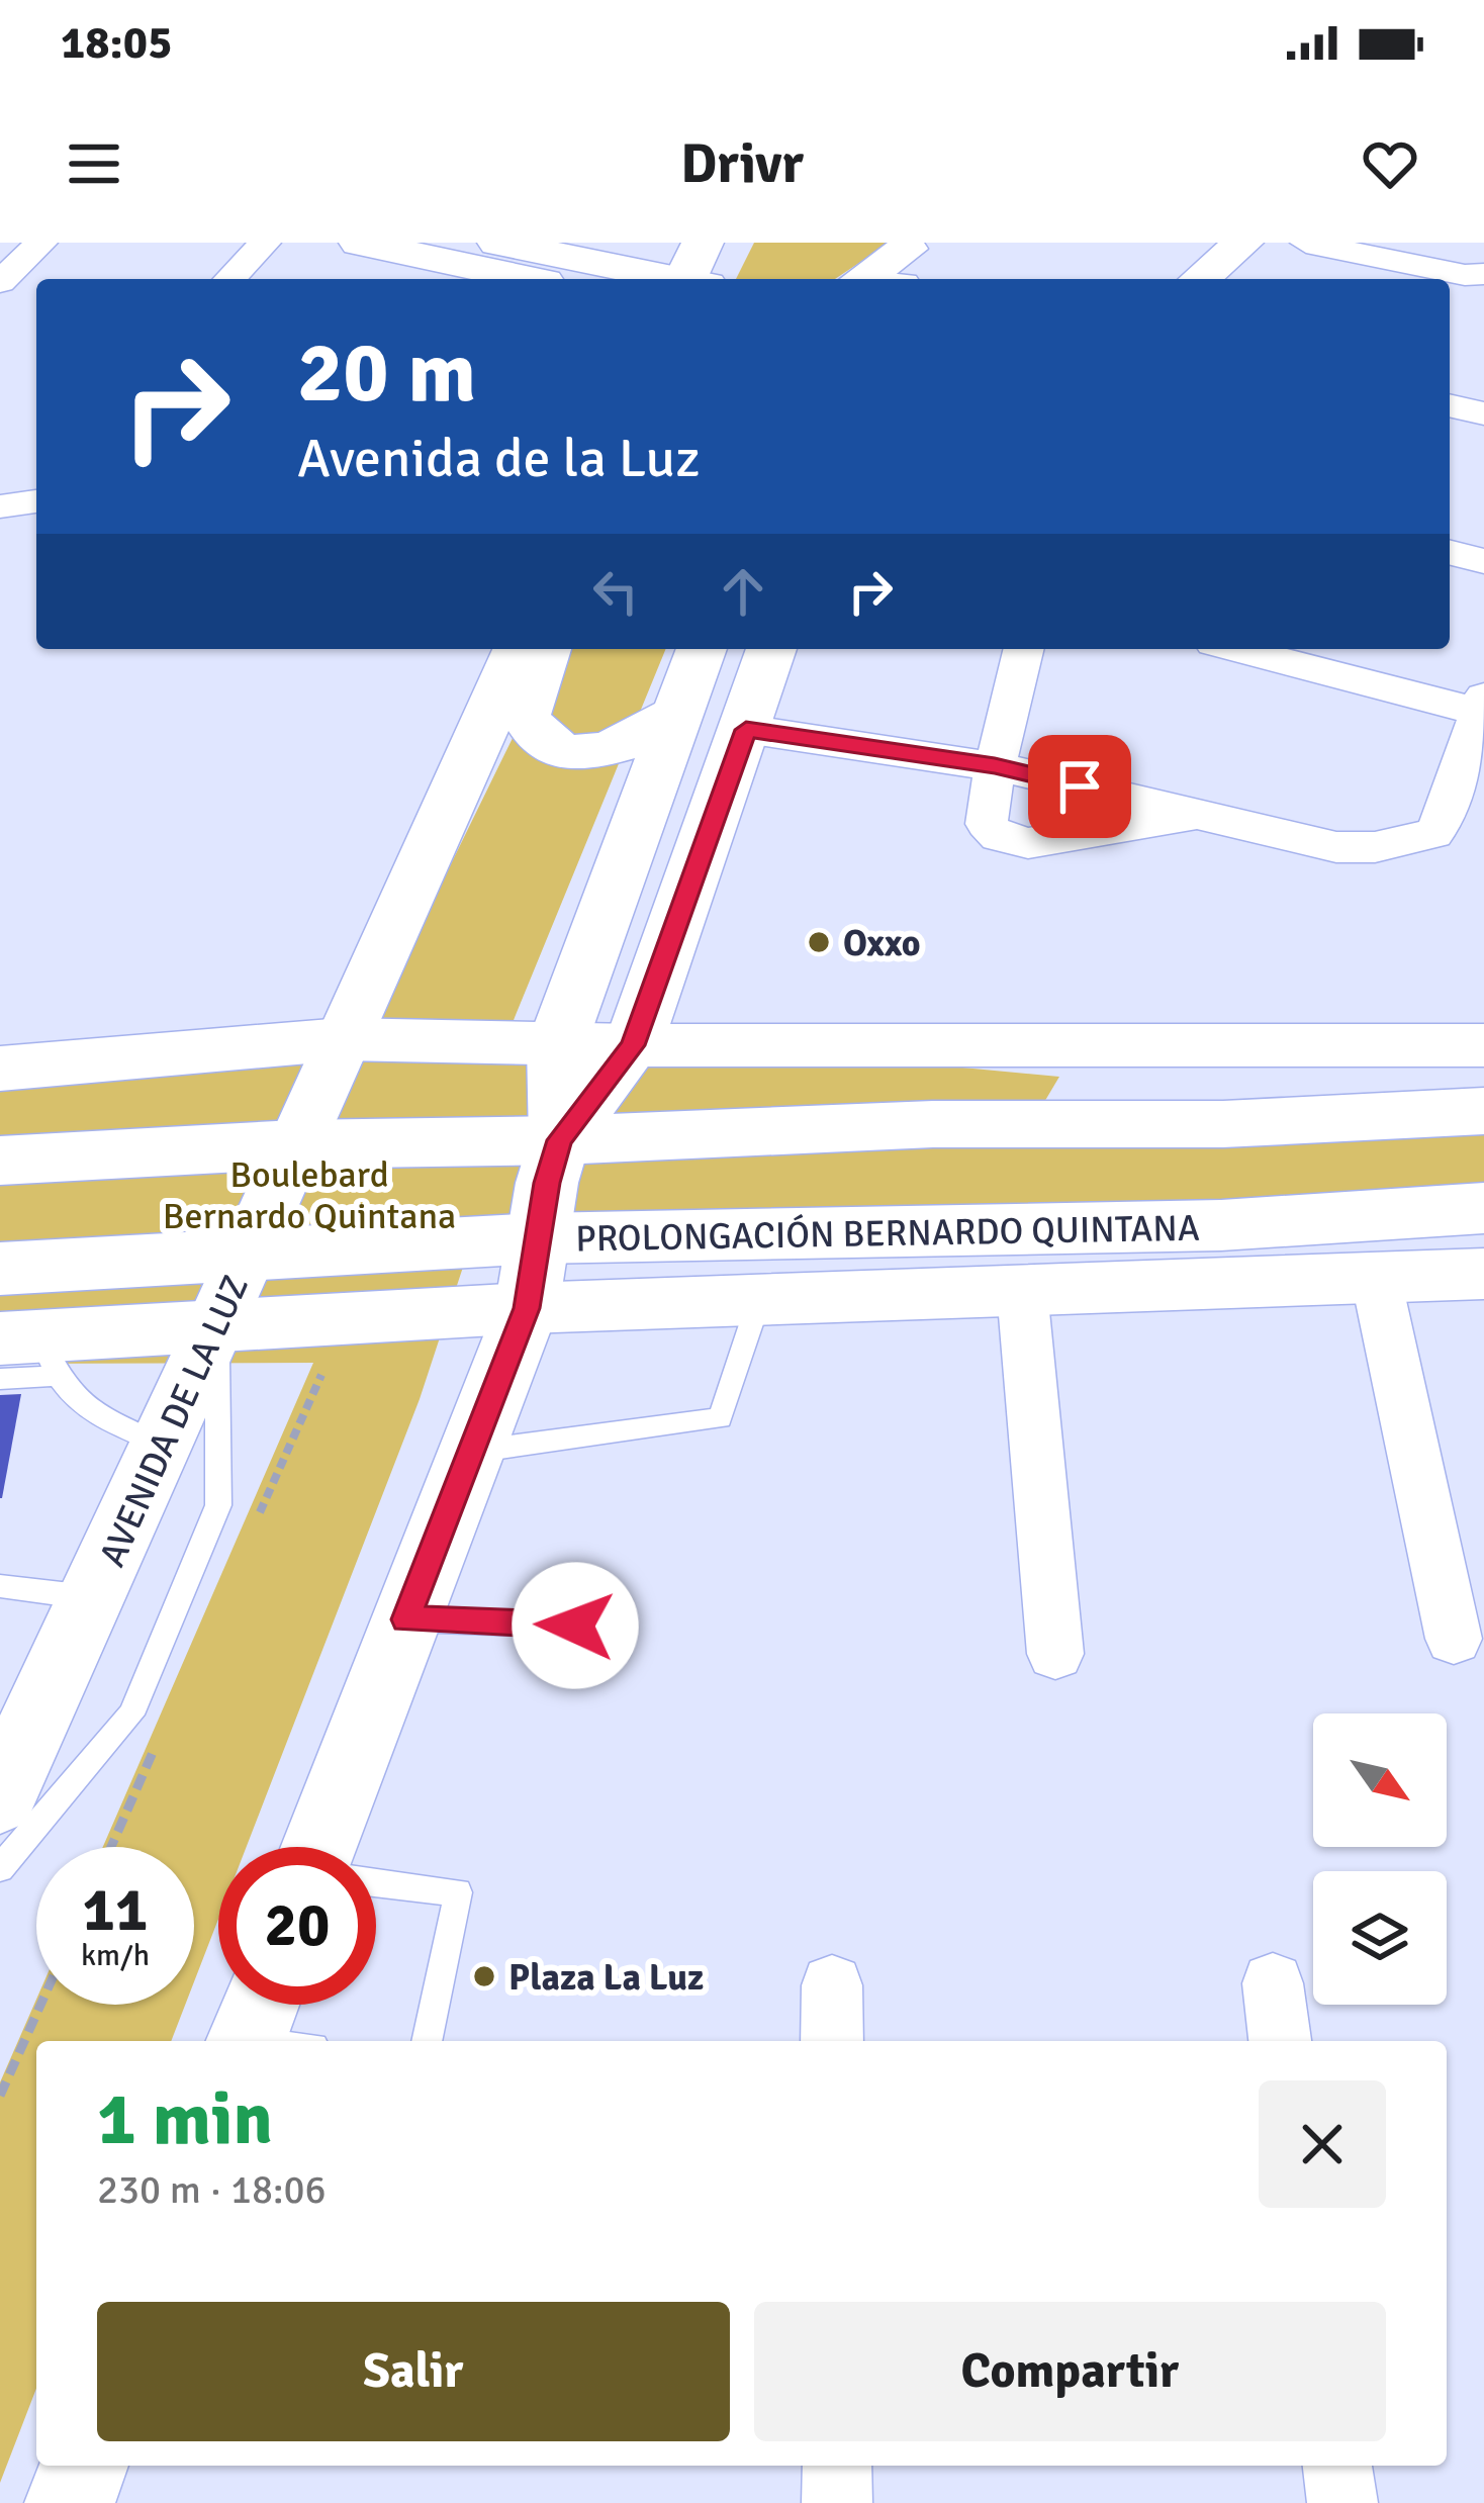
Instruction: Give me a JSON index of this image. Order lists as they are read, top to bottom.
{
  "streets": {
    "main road": ["PROLONGACIÓN BERNARDO QUINTANA", "AVENIDA DE LA LUZ"]
  },
  "crossings": [
    ["PROLONGACIÓN BERNARDO QUINTANA", "AVENIDA DE LA LUZ"]
  ],
  "parks": ["Boulebard Bernardo Quintana"],
  "places": ["Oxxo", "Plaza La Luz"],
  "north": "bottom right",
  "page": {
    "status": "18:05",
    "header": "Drivr",
    "turn": ["20 m", "Avenida de la Luz"],
    "speed": "11 km/h",
    "limit": "20",
    "heading": ["1 min", "230 m · 18:06"],
    "buttons": ["Salir", "Compartir"]
  }
}
